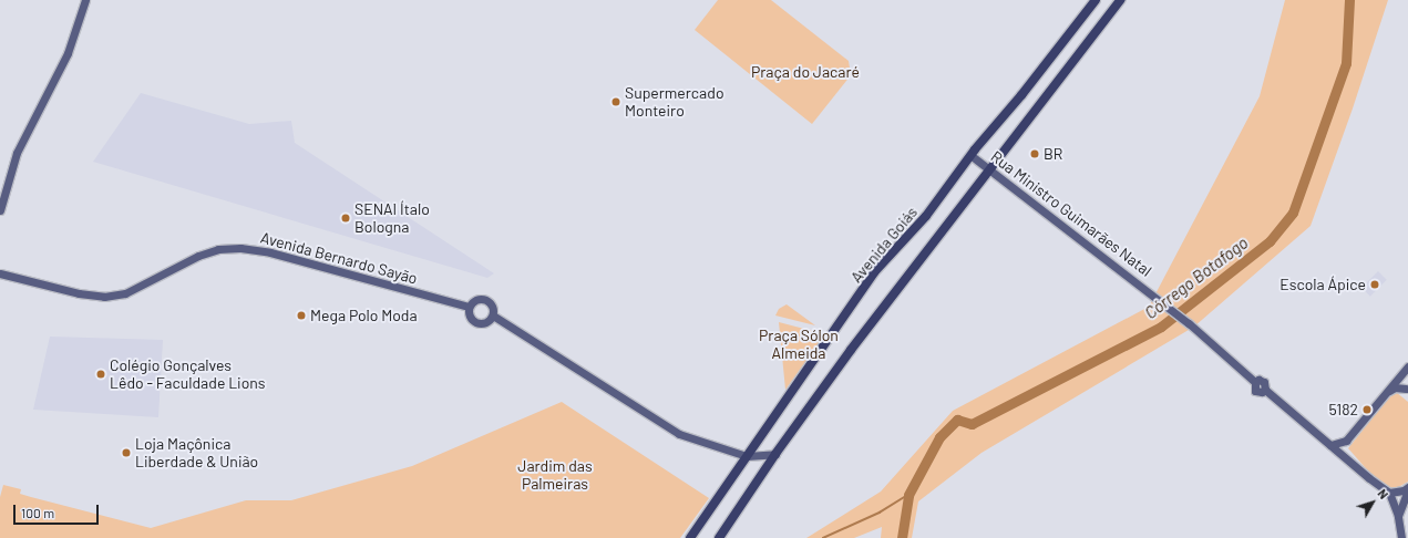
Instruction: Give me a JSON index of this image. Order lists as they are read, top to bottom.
{
  "streets": {
    "main road": ["Rua Ministro Guimarães Natal", "Avenida Goiás", "Avenida Bernardo Sayão"]
  },
  "crossings": [
    ["Rua Ministro Guimarães Natal", "Avenida Goiás"]
  ],
  "water": ["Córrego Botafogo"],
  "parks": ["Praça do Jacaré", "Praça Sólon Almeida", "Jardim das Palmeiras"],
  "places": [
    "Supermercado Monteiro",
    "BR",
    "SENAI Ítalo Bologna",
    "Escola Ápice",
    "Mega Polo Moda",
    "Colégio Gonçalves Lêdo - Faculdade Lions",
    "5182",
    "Loja Maçônica Liberdade & União"
  ],
  "scale_bar": "100 m",
  "north": "top right"
}
